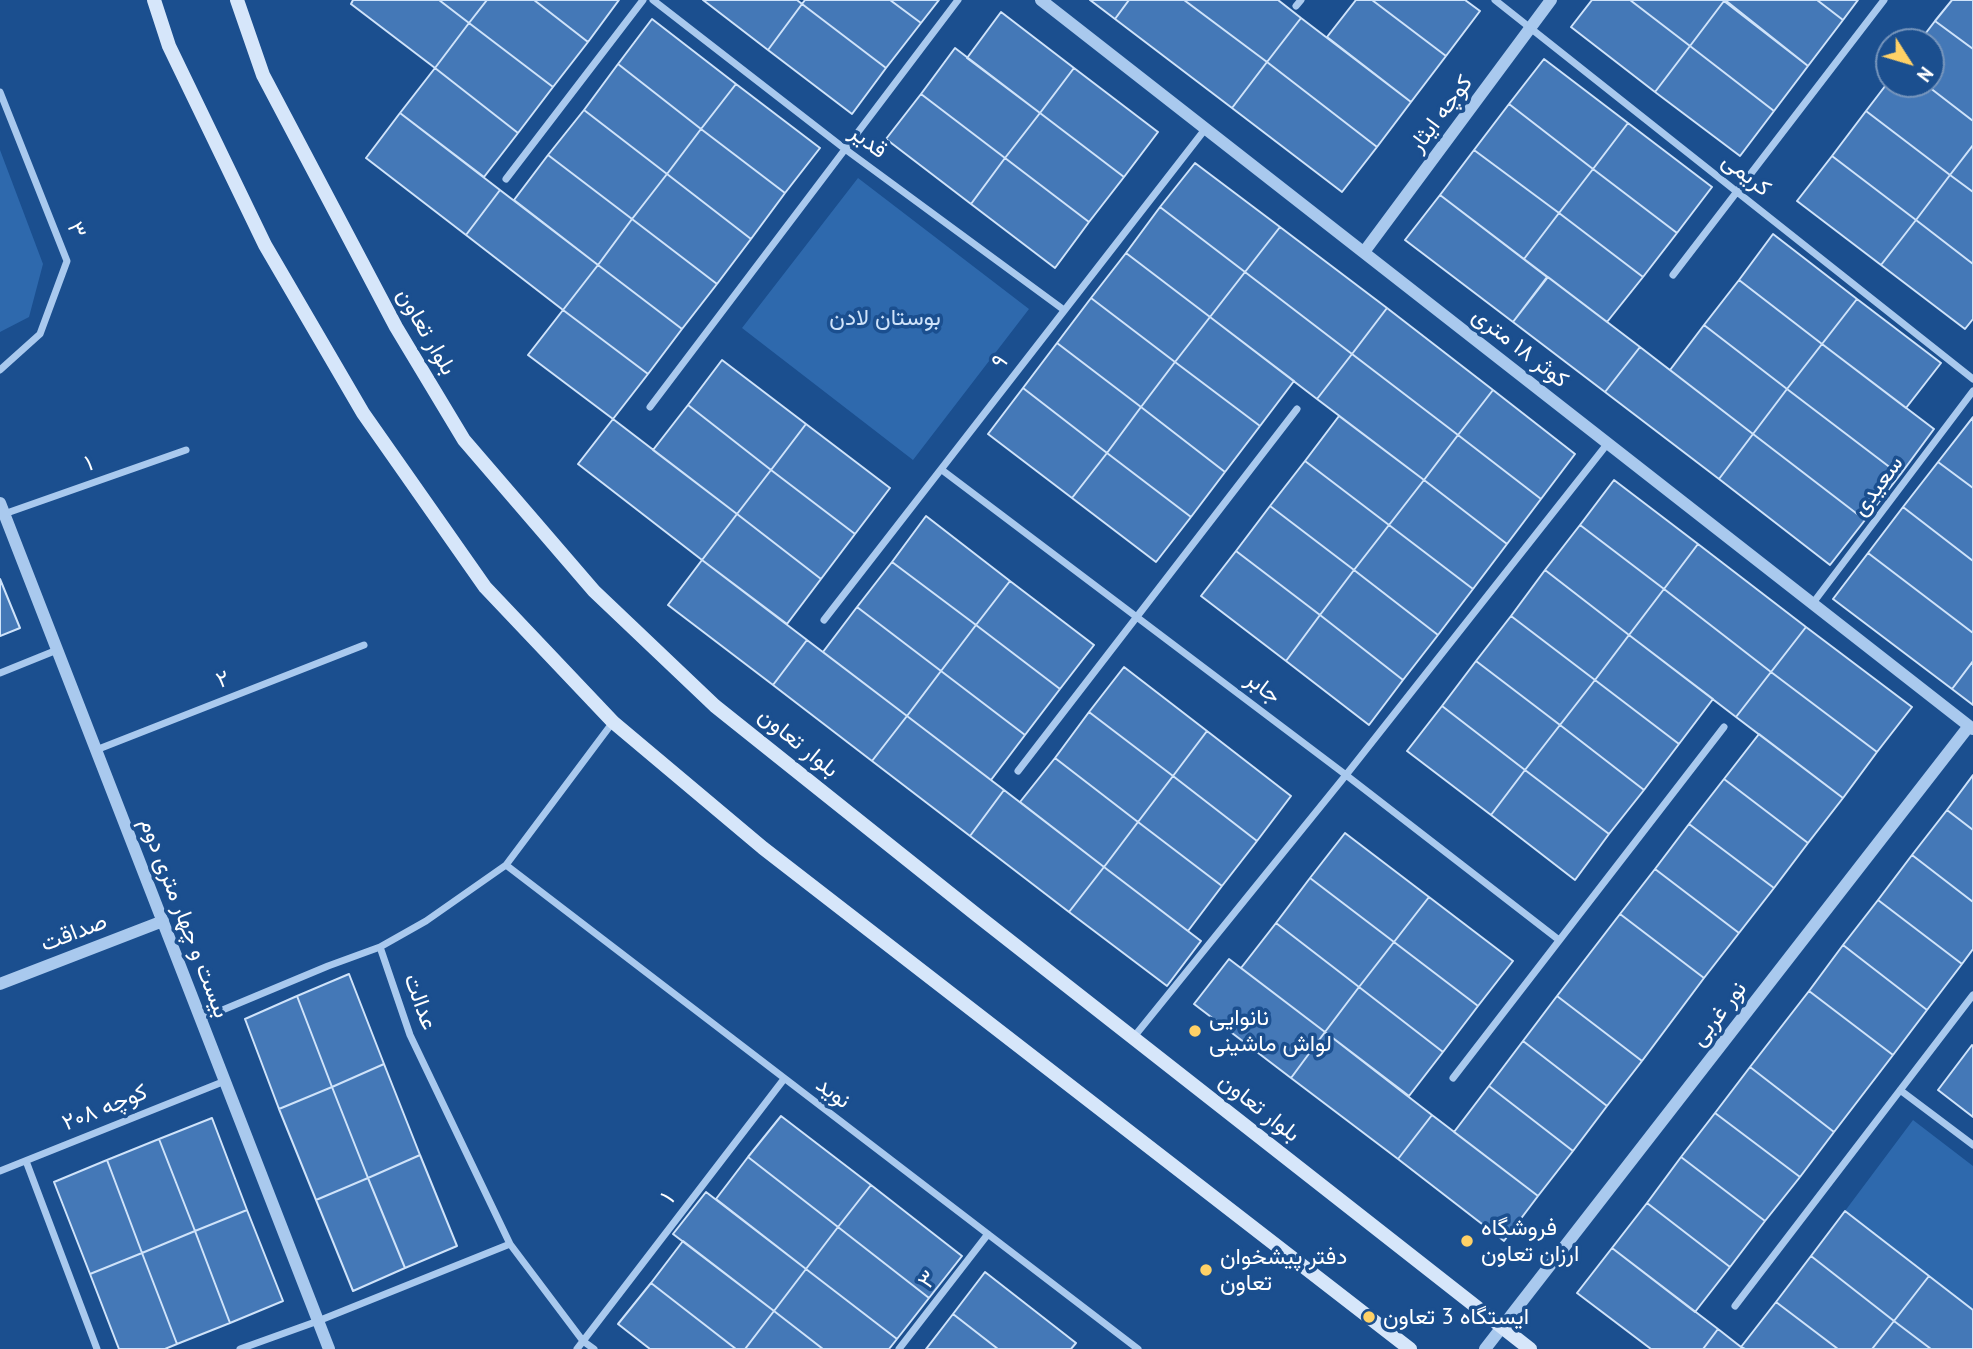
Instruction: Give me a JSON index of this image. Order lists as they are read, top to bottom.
{
  "streets": {
    "main road": ["بلوار تعاون"],
    "street": [
      "کوچه ایثار",
      "قدیر",
      "کریمی",
      "۳",
      "کوثر ۱۸ متری",
      "۹",
      "۱",
      "سعیدی",
      "۲",
      "جابر",
      "بیست و چهار متری دوم",
      "صداقت",
      "عدالت",
      "نور غربی",
      "نوید",
      "کوچه ۲۰۸"
    ]
  },
  "crossings": [
    ["کوچه ایثار", "کریمی"],
    ["کوچه ایثار", "کوثر ۱۸ متری"],
    ["قدیر", "۹"],
    ["۳", "نوید"],
    ["بلوار تعاون", "نور غربی"],
    ["کوثر ۱۸ متری", "۹"],
    ["کوثر ۱۸ متری", "سعیدی"],
    ["کوثر ۱۸ متری", "نور غربی"],
    ["۹", "جابر"],
    ["۱", "بیست و چهار متری دوم"],
    ["۱", "عدالت"],
    ["۱", "نوید"],
    ["۲", "بیست و چهار متری دوم"],
    ["بیست و چهار متری دوم", "صداقت"],
    ["بیست و چهار متری دوم", "کوچه ۲۰۸"]
  ],
  "parks": ["بوستان لادن"],
  "places": [
    "نانوایی لواش ماشینی",
    "فروشگاه ارزان تعاون",
    "دفتر پیشخوان تعاون",
    "ایستگاه 3 تعاون"
  ],
  "north": "bottom right"
}
